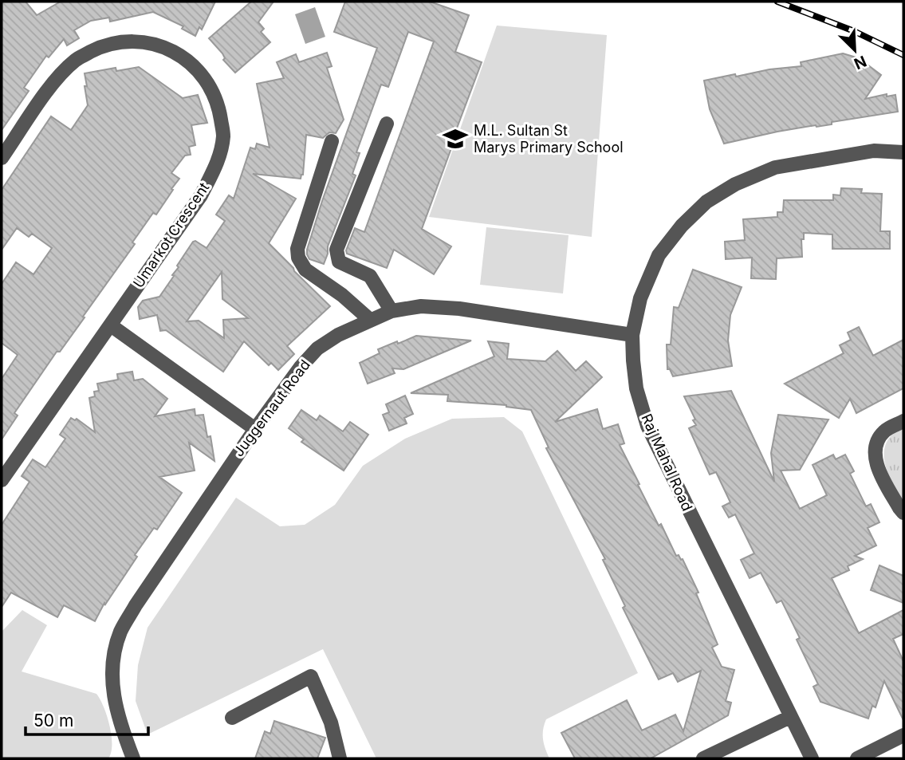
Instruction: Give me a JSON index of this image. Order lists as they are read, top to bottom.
{
  "streets": {
    "street": ["Umarkot Crescent", "Juggernaut Road", "Raj Mahal Road"]
  },
  "crossings": [
    ["Juggernaut Road", "Raj Mahal Road"]
  ],
  "places": {
    "school or university": ["M.L. Sultan St Marys Primary School"]
  },
  "scale_bar": "50 m",
  "north": "bottom right"
}
